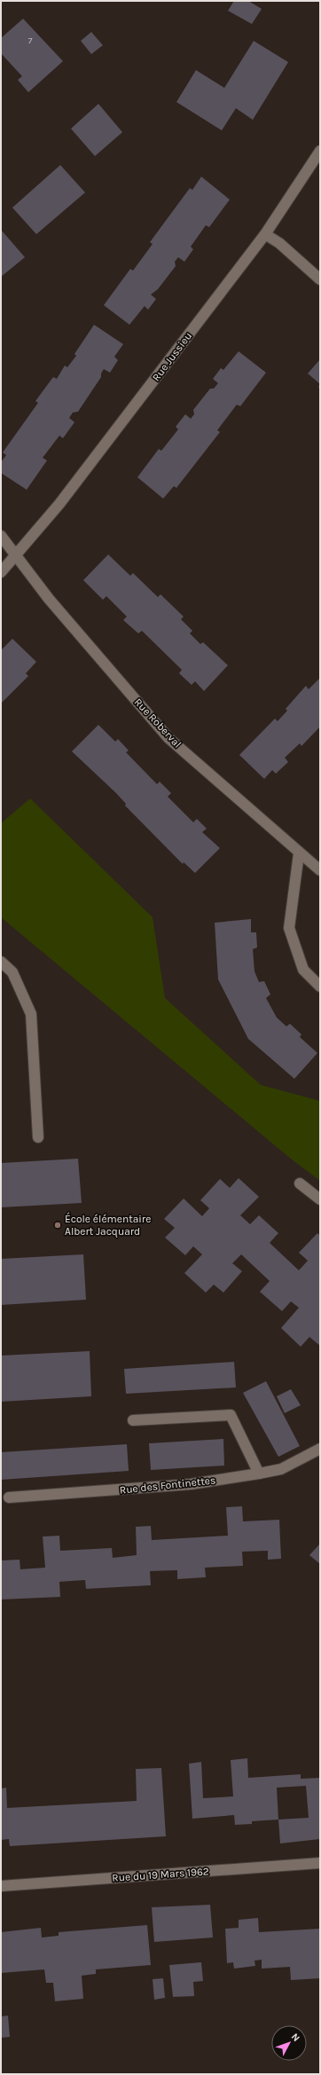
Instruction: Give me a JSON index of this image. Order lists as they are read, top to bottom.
{
  "streets": {
    "street": [
      "Rue Jussieu",
      "Rue Roberval",
      "Rue des Fontinettes",
      "Rue du 19 Mars 1962"
    ]
  },
  "crossings": [
    ["Rue Jussieu", "Rue Roberval"]
  ],
  "places": ["École élémentaire Albert Jacquard"],
  "house_numbers": ["7"],
  "north": "top right"
}
